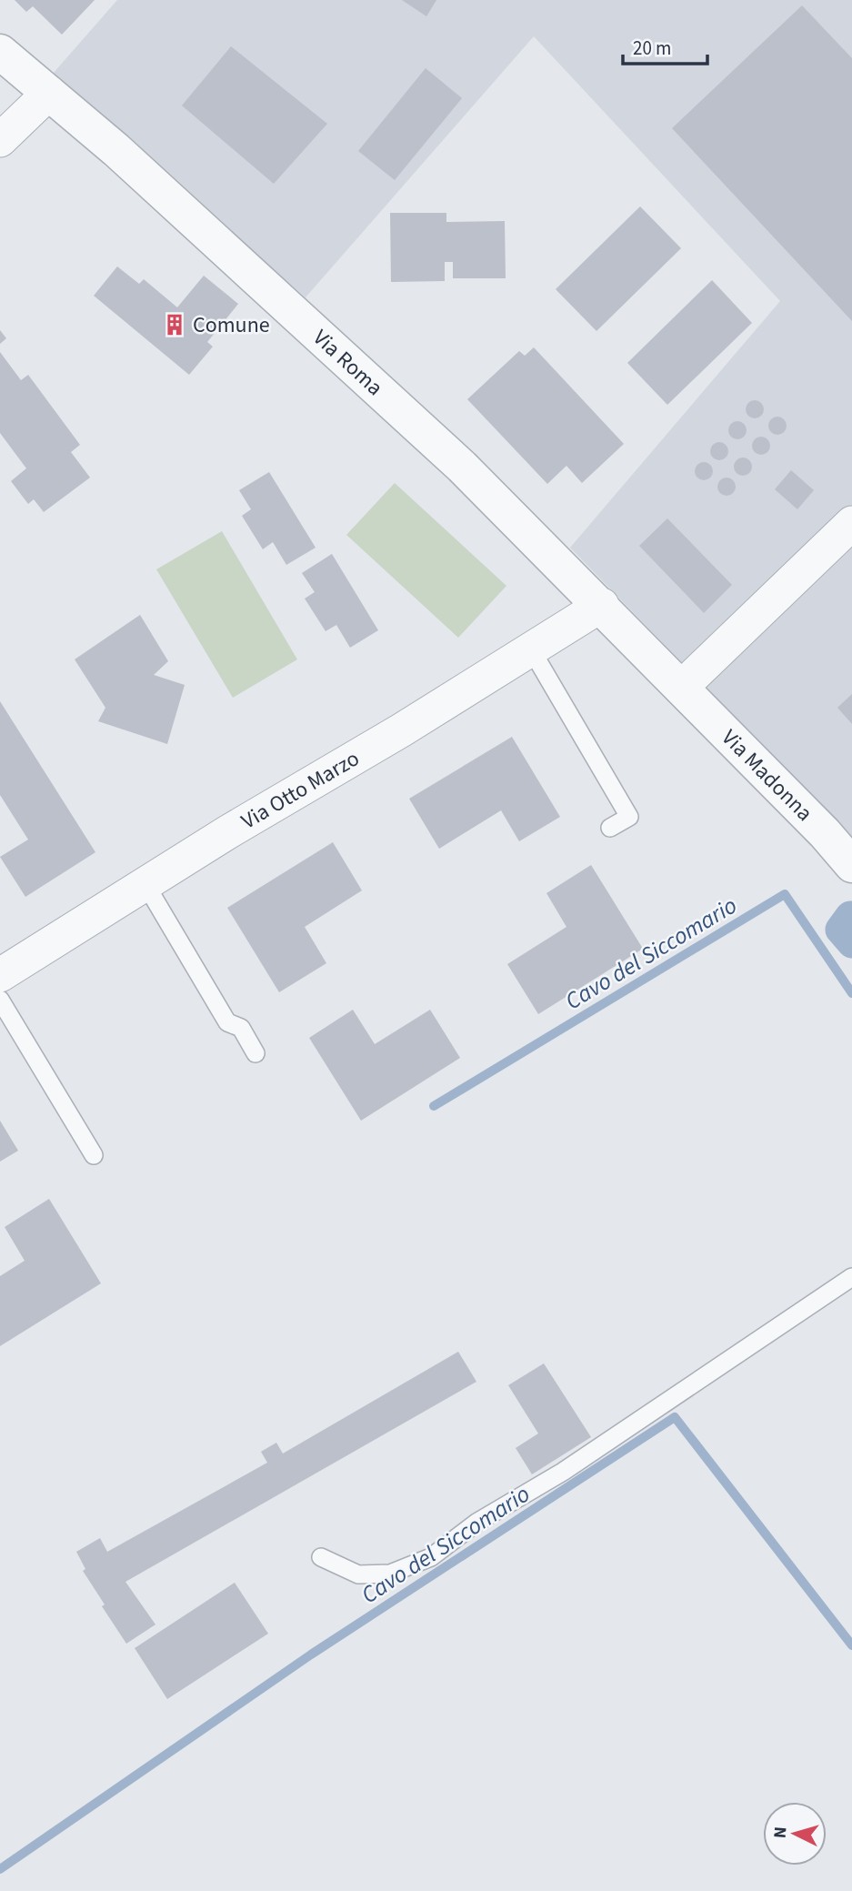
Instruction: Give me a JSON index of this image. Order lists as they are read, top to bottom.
{
  "streets": {
    "street": ["Via Roma", "Via Madonna", "Via Otto Marzo"]
  },
  "crossings": [
    ["Via Roma", "Via Madonna"],
    ["Via Roma", "Via Otto Marzo"]
  ],
  "water": ["Cavo del Siccomario"],
  "places": {
    "building": ["Comune"]
  },
  "scale_bar": "20 m",
  "north": "left"
}
